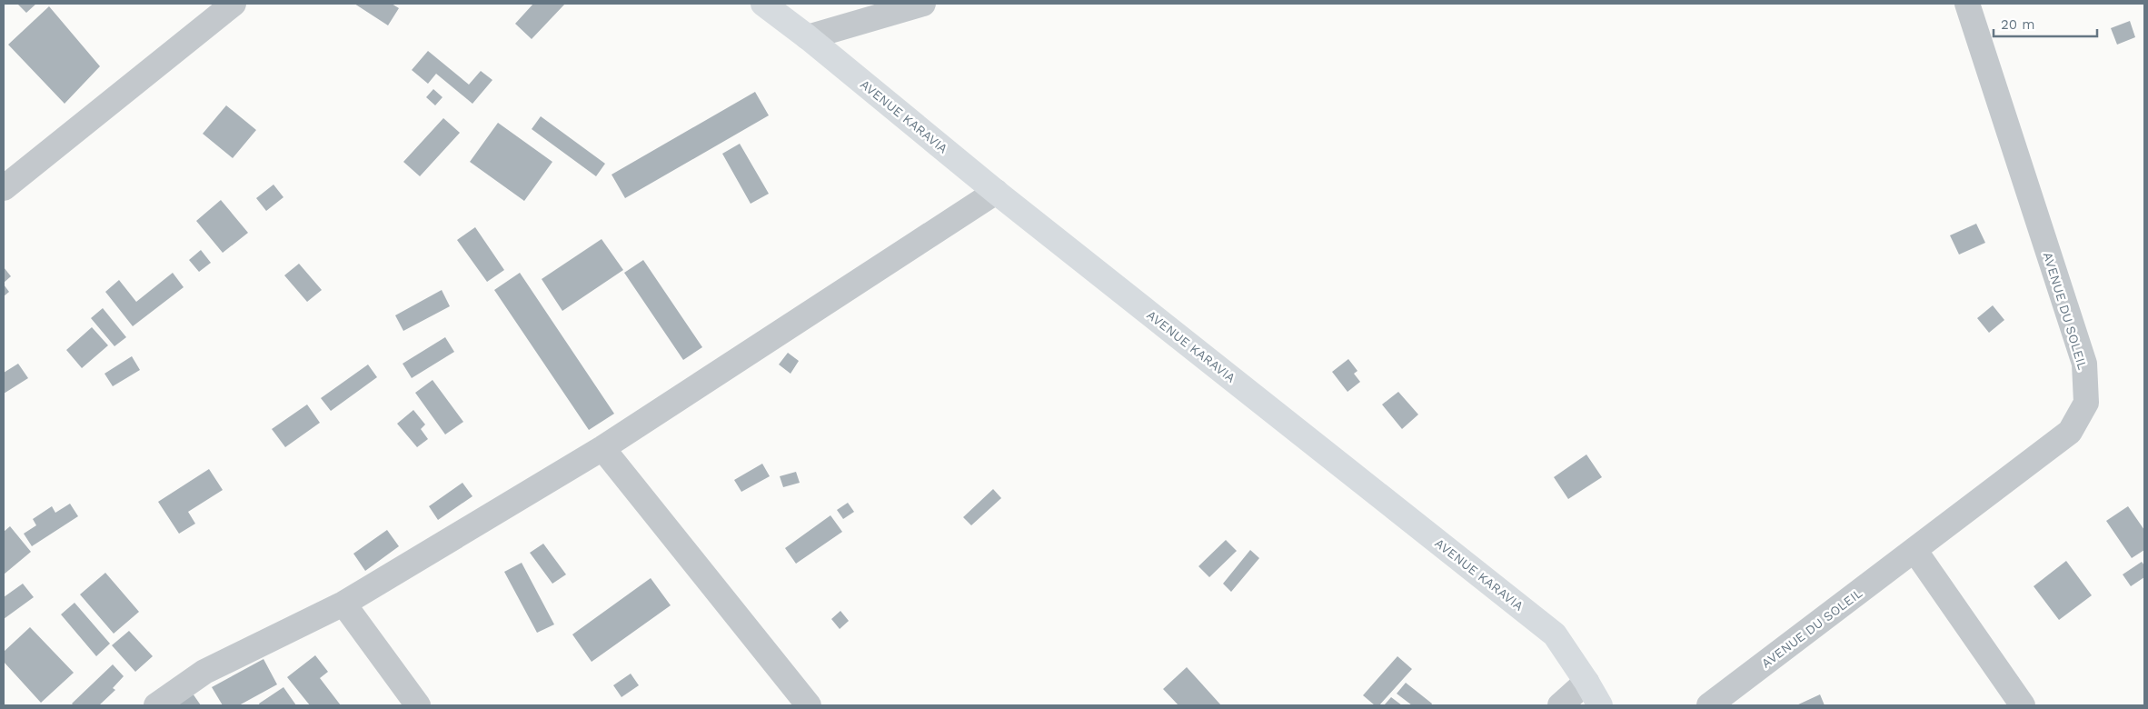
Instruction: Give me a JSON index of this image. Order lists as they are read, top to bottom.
{
  "streets": {
    "street": ["AVENUE KARAVIA", "AVENUE DU SOLEIL"]
  },
  "scale_bar": "20 m"
}
